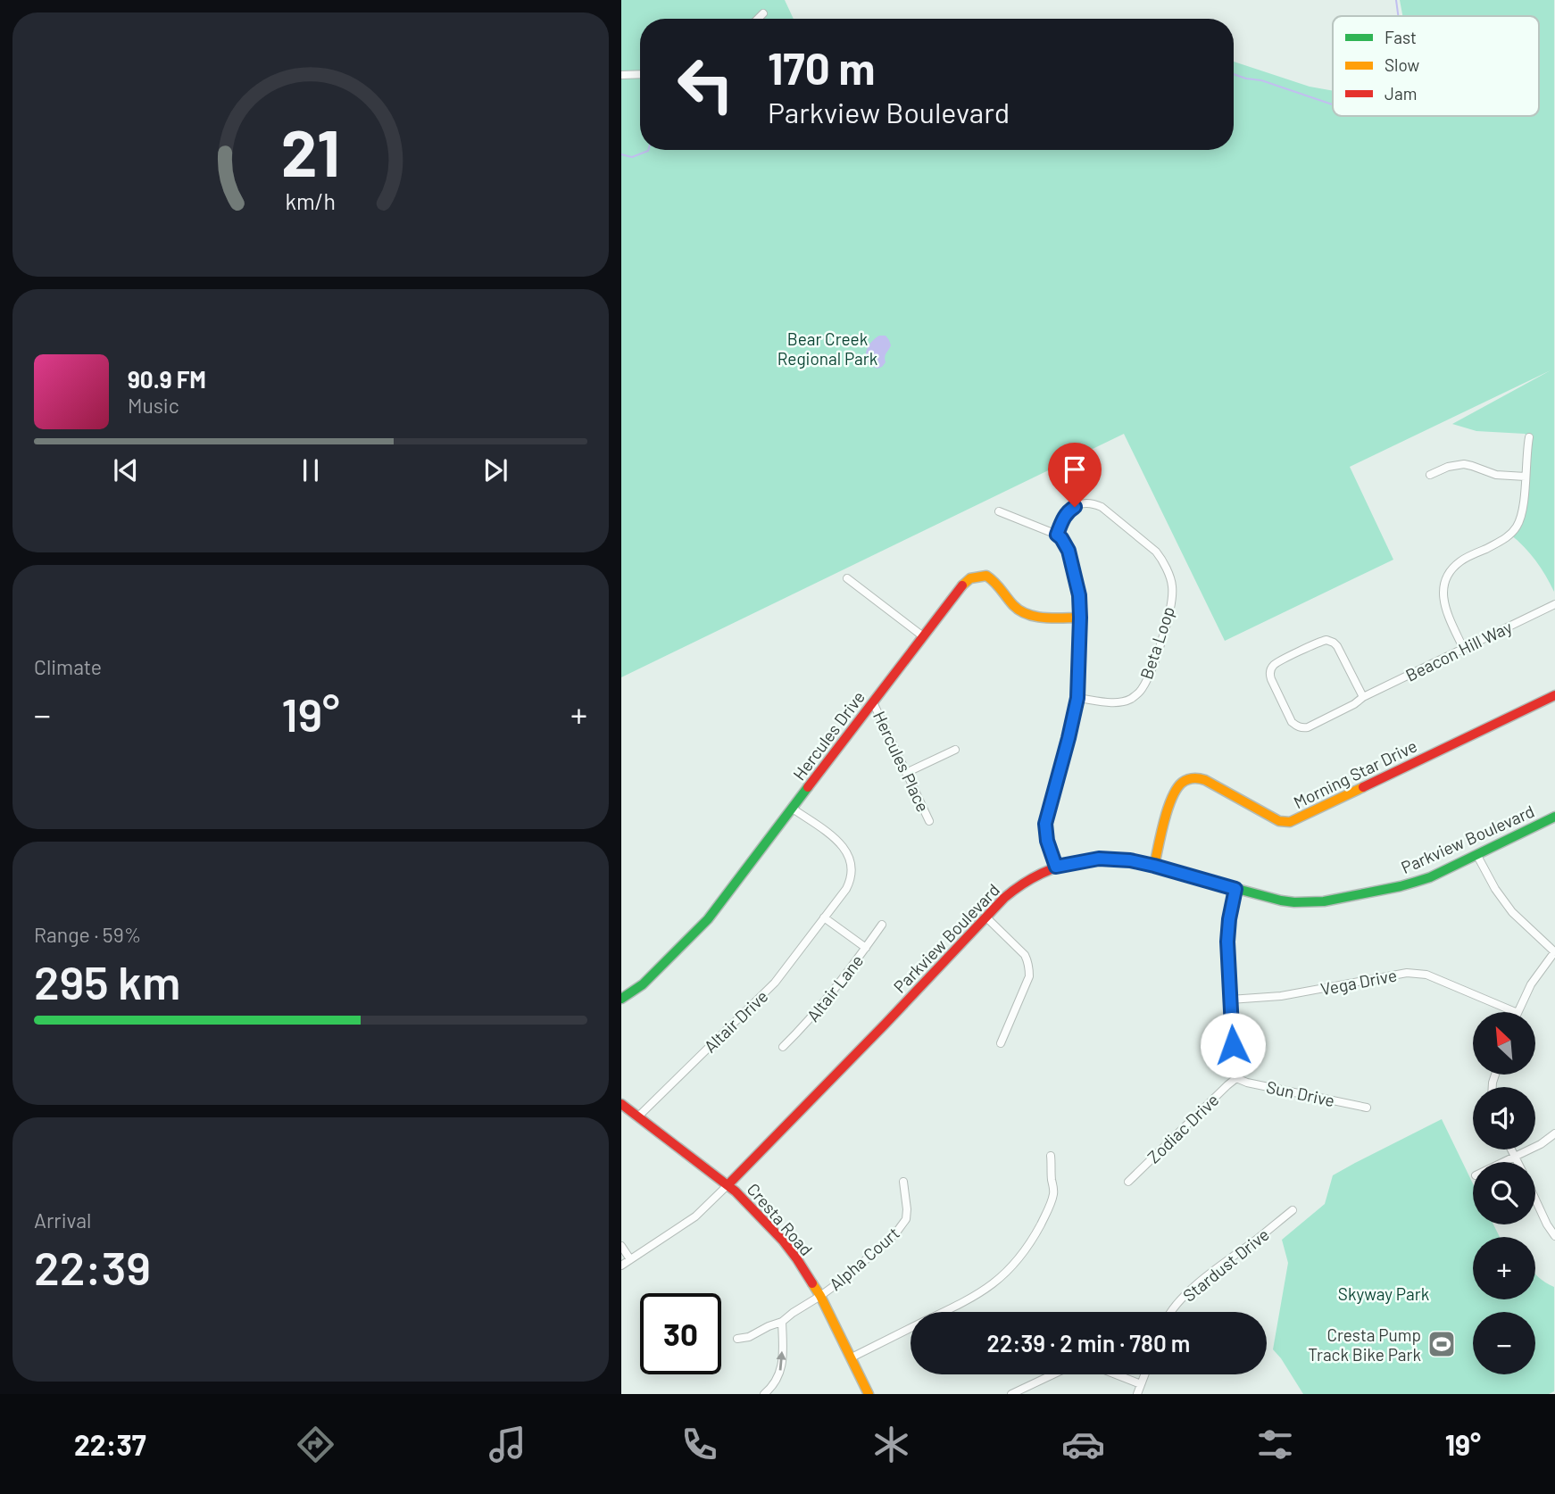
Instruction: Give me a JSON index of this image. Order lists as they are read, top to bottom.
{
  "streets": {
    "street": [
      "Beta Loop",
      "Beacon Hill Way",
      "Hercules Drive",
      "Hercules Place",
      "Morning Star Drive",
      "Parkview Boulevard",
      "Vega Drive",
      "Altair Lane",
      "Altair Drive",
      "Sun Drive",
      "Zodiac Drive",
      "Cresta Road",
      "Alpha Court",
      "Stardust Drive"
    ]
  },
  "crossings": [
    ["Hercules Drive", "Hercules Place"],
    ["Hercules Drive", "Altair Drive"],
    ["Morning Star Drive", "Parkview Boulevard"],
    ["Parkview Boulevard", "Cresta Road"],
    ["Altair Drive", "Cresta Road"],
    ["Sun Drive", "Zodiac Drive"],
    ["Cresta Road", "Alpha Court"]
  ],
  "parks": ["Bear Creek Regional Park", "Skyway Park"],
  "places": {
    "sports": ["Cresta Pump Track Bike Park"]
  },
  "legend": ["Fast", "Slow", "Jam"],
  "north": "top left",
  "page": {
    "turn": ["170 m", "Parkview Boulevard"],
    "song": ["90.9 FM", "Music"],
    "tile": [
      "Climate",
      ["Range · 59%", "295 km"],
      ["Arrival", "22:39"]
    ],
    "heat": ["−", "19°", "+"],
    "map_buttons": ["+", "−"],
    "limit": "30",
    "trip": "22:39 · 2 min · 780 m",
    "tabs": ["22:37", "19°"],
    "gauge": ["21", "km/h"]
  }
}
